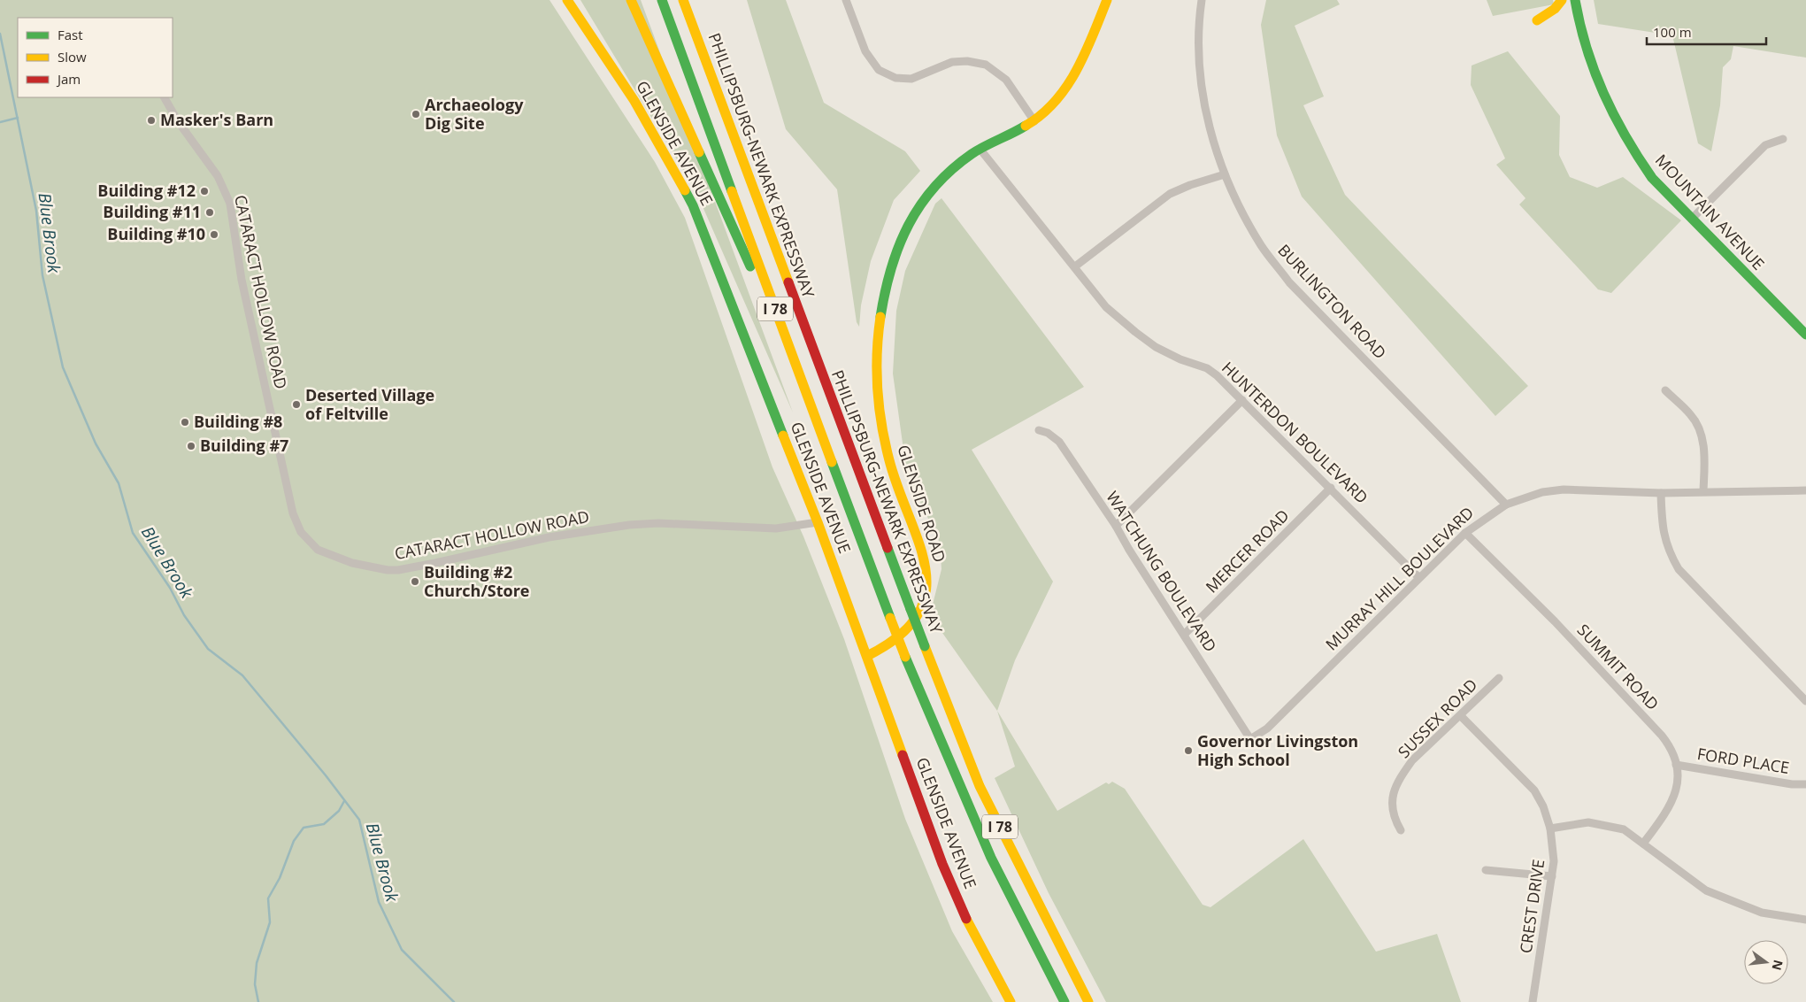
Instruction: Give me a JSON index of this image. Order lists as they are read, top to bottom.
{
  "streets": {
    "main road": [
      "GLENSIDE AVENUE",
      "PHILLIPSBURG-NEWARK EXPRESSWAY",
      "MOUNTAIN AVENUE",
      "I 78",
      "GLENSIDE ROAD"
    ],
    "street": [
      "CATARACT HOLLOW ROAD",
      "BURLINGTON ROAD",
      "HUNTERDON BOULEVARD",
      "MERCER ROAD",
      "WATCHUNG BOULEVARD",
      "MURRAY HILL BOULEVARD",
      "SUMMIT ROAD",
      "SUSSEX ROAD",
      "FORD PLACE",
      "CREST DRIVE"
    ]
  },
  "crossings": [
    ["GLENSIDE AVENUE", "CATARACT HOLLOW ROAD"],
    ["GLENSIDE AVENUE", "GLENSIDE ROAD"],
    ["BURLINGTON ROAD", "MURRAY HILL BOULEVARD"],
    ["HUNTERDON BOULEVARD", "GLENSIDE ROAD"],
    ["HUNTERDON BOULEVARD", "MERCER ROAD"],
    ["HUNTERDON BOULEVARD", "MURRAY HILL BOULEVARD"],
    ["MERCER ROAD", "WATCHUNG BOULEVARD"],
    ["WATCHUNG BOULEVARD", "MURRAY HILL BOULEVARD"],
    ["MURRAY HILL BOULEVARD", "SUMMIT ROAD"],
    ["SUMMIT ROAD", "FORD PLACE"],
    ["SUSSEX ROAD", "CREST DRIVE"]
  ],
  "water": ["Blue Brook"],
  "places": [
    "Archaeology Dig Site",
    "Masker's Barn",
    "Building #12",
    "Building #11",
    "Building #10",
    "Deserted Village of Feltville",
    "Building #8",
    "Building #7",
    "Building #2 Church/Store",
    "Governor Livingston High School"
  ],
  "legend": ["Fast", "Slow", "Jam"],
  "scale_bar": "100 m",
  "north": "right"
}
